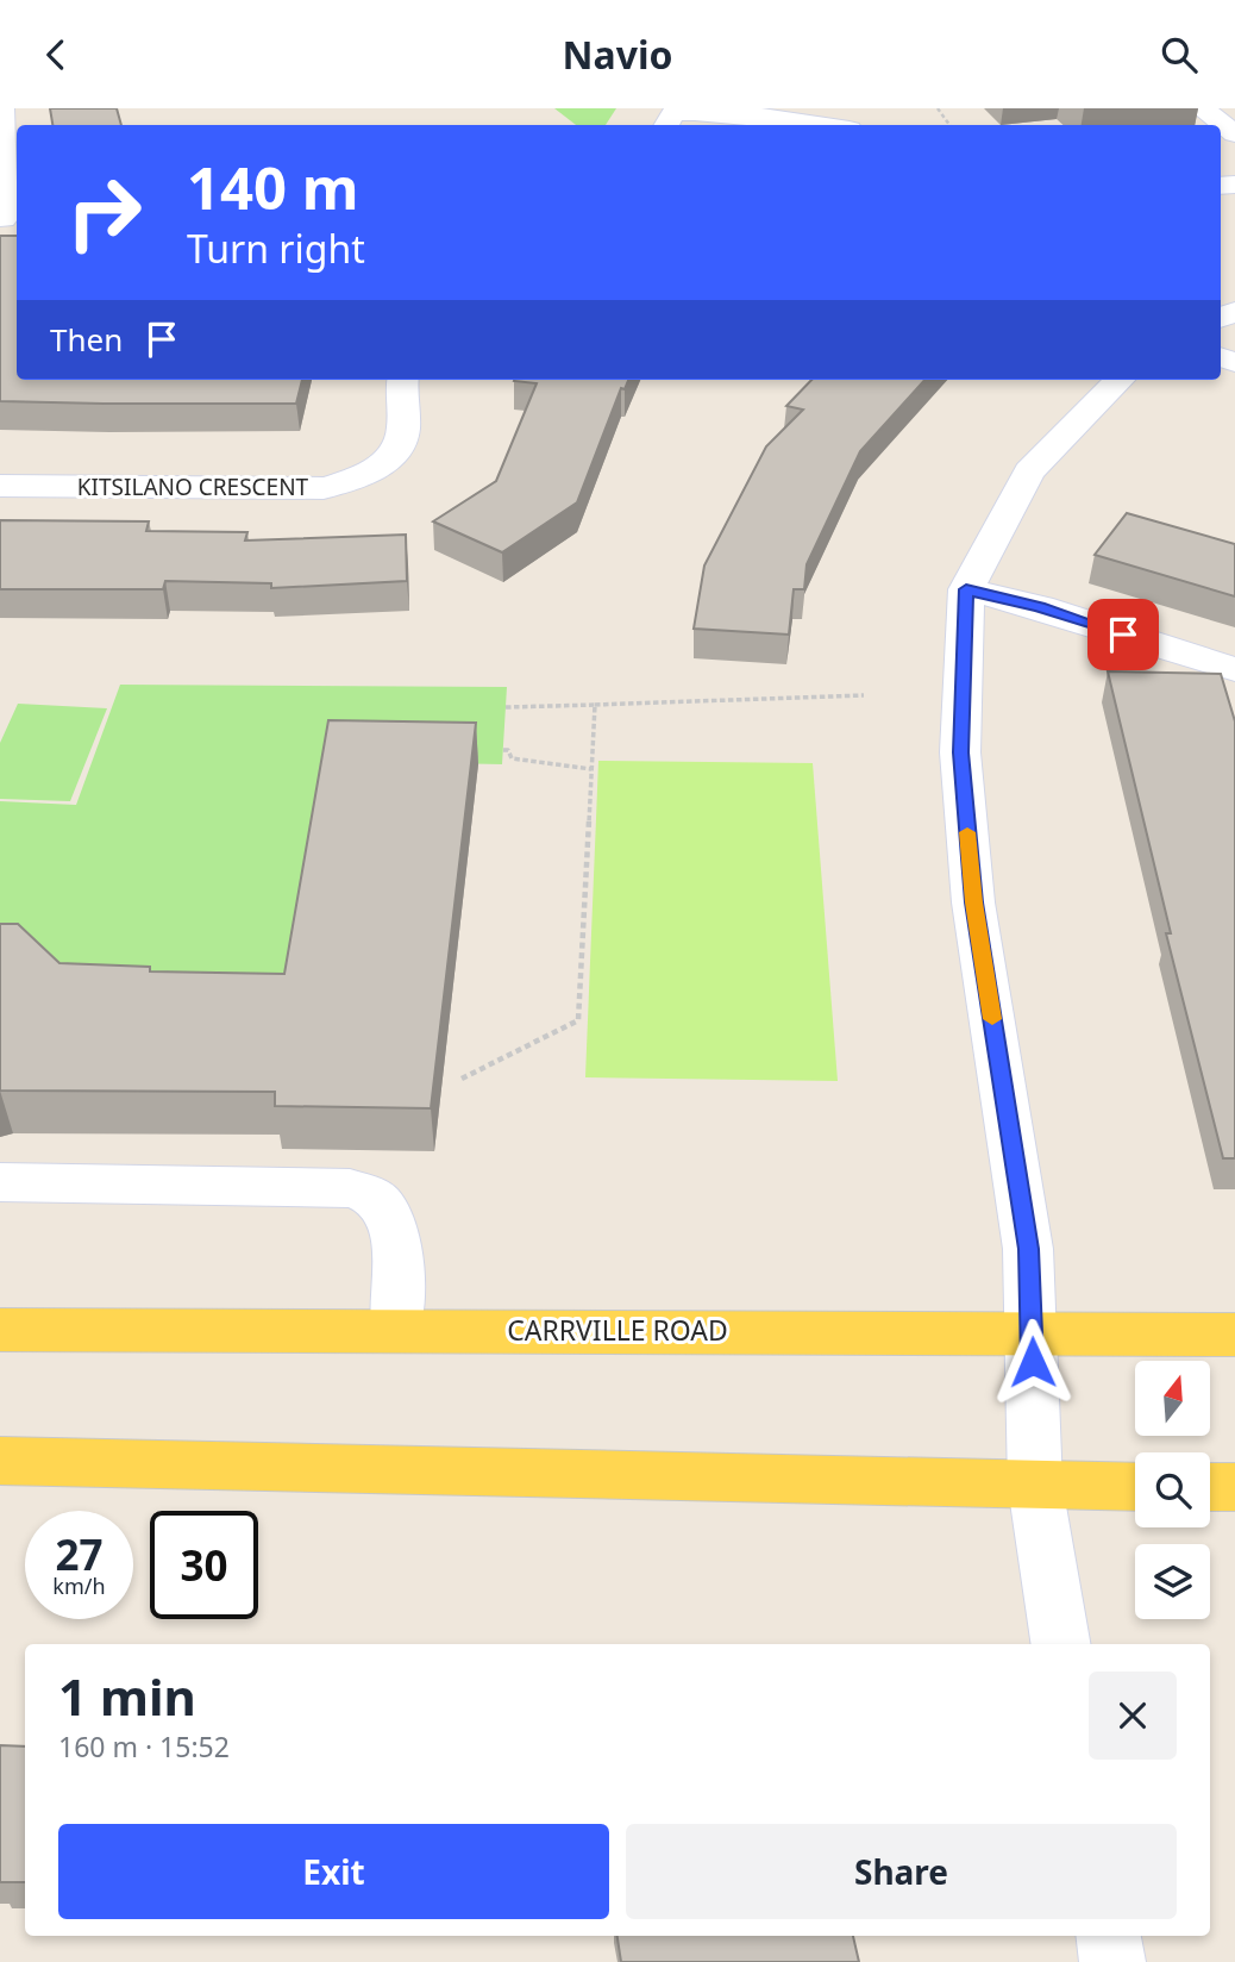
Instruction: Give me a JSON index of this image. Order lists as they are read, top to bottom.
{
  "streets": {
    "main road": ["CARRVILLE ROAD"],
    "street": ["KITSILANO CRESCENT"]
  },
  "north": "top",
  "page": {
    "header": "Navio",
    "turn": ["140 m", "Turn right"],
    "then": "Then",
    "speed": "27 km/h",
    "limit": "30",
    "heading": ["1 min", "160 m · 15:52"],
    "buttons": ["Exit", "Share"]
  }
}
